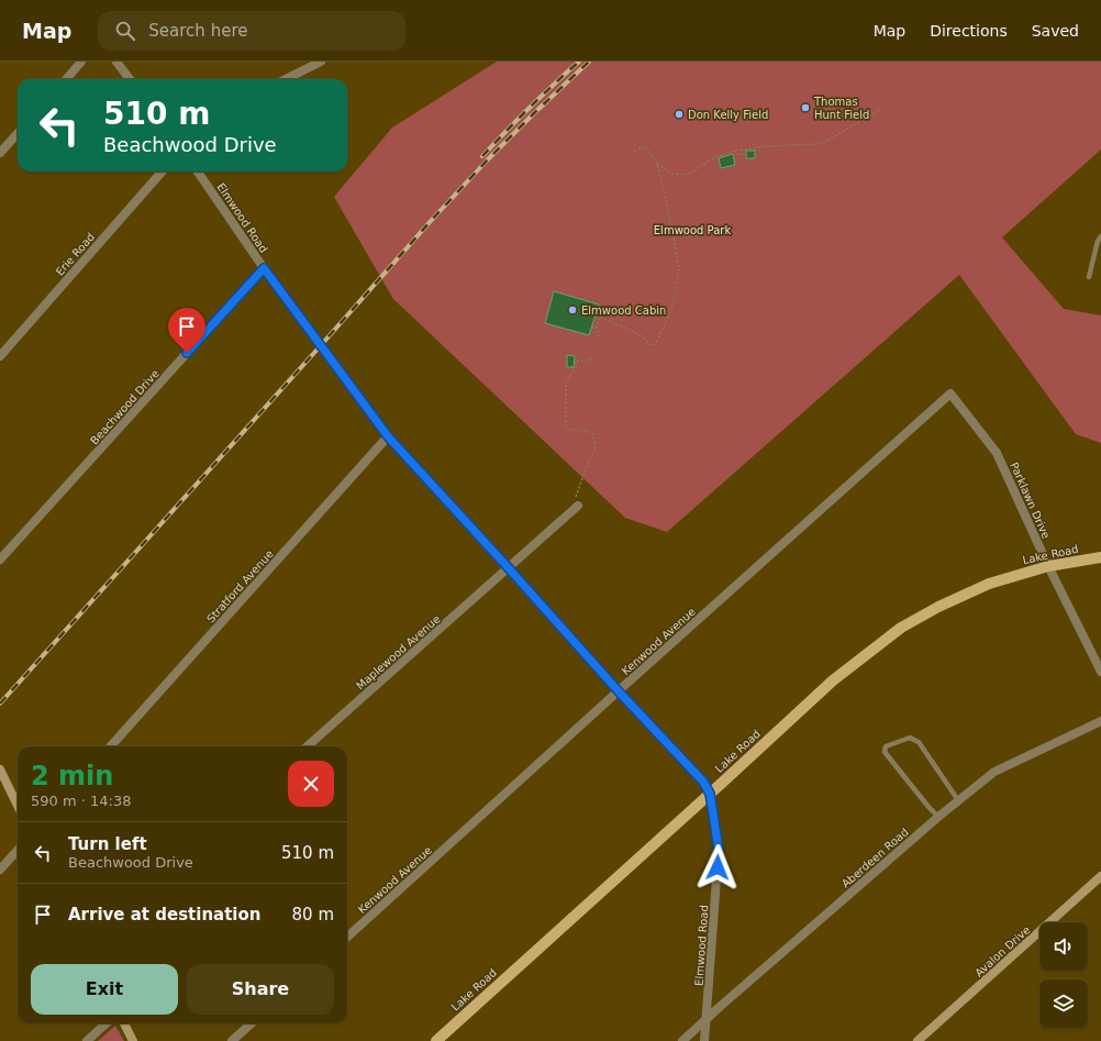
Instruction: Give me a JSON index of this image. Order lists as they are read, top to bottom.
{
  "streets": {
    "main road": ["Lake Road"],
    "street": [
      "Elmwood Road",
      "Erie Road",
      "Beachwood Drive",
      "Parklawn Drive",
      "Stratford Avenue",
      "Kenwood Avenue",
      "Maplewood Avenue",
      "Aberdeen Road",
      "Avalon Drive"
    ]
  },
  "crossings": [
    ["Elmwood Road", "Beachwood Drive"],
    ["Elmwood Road", "Lake Road"],
    ["Elmwood Road", "Stratford Avenue"],
    ["Elmwood Road", "Kenwood Avenue"],
    ["Elmwood Road", "Maplewood Avenue"],
    ["Elmwood Road", "Aberdeen Road"],
    ["Parklawn Drive", "Lake Road"],
    ["Parklawn Drive", "Kenwood Avenue"]
  ],
  "parks": ["Elmwood Park"],
  "places": ["Thomas Hunt Field", "Don Kelly Field", "Elmwood Cabin"],
  "page": {
    "header": "Map",
    "search": "Search here",
    "nav": ["Map", "Directions", "Saved"],
    "turn": ["510 m", "Beachwood Drive"],
    "heading": ["2 min", "590 m · 14:38"],
    "list": [
      {
        "name": "Turn left",
        "note": "Beachwood Drive",
        "value": "510 m"
      },
      {
        "name": "Arrive at destination",
        "value": "80 m"
      }
    ],
    "buttons": ["Exit", "Share"]
  }
}
